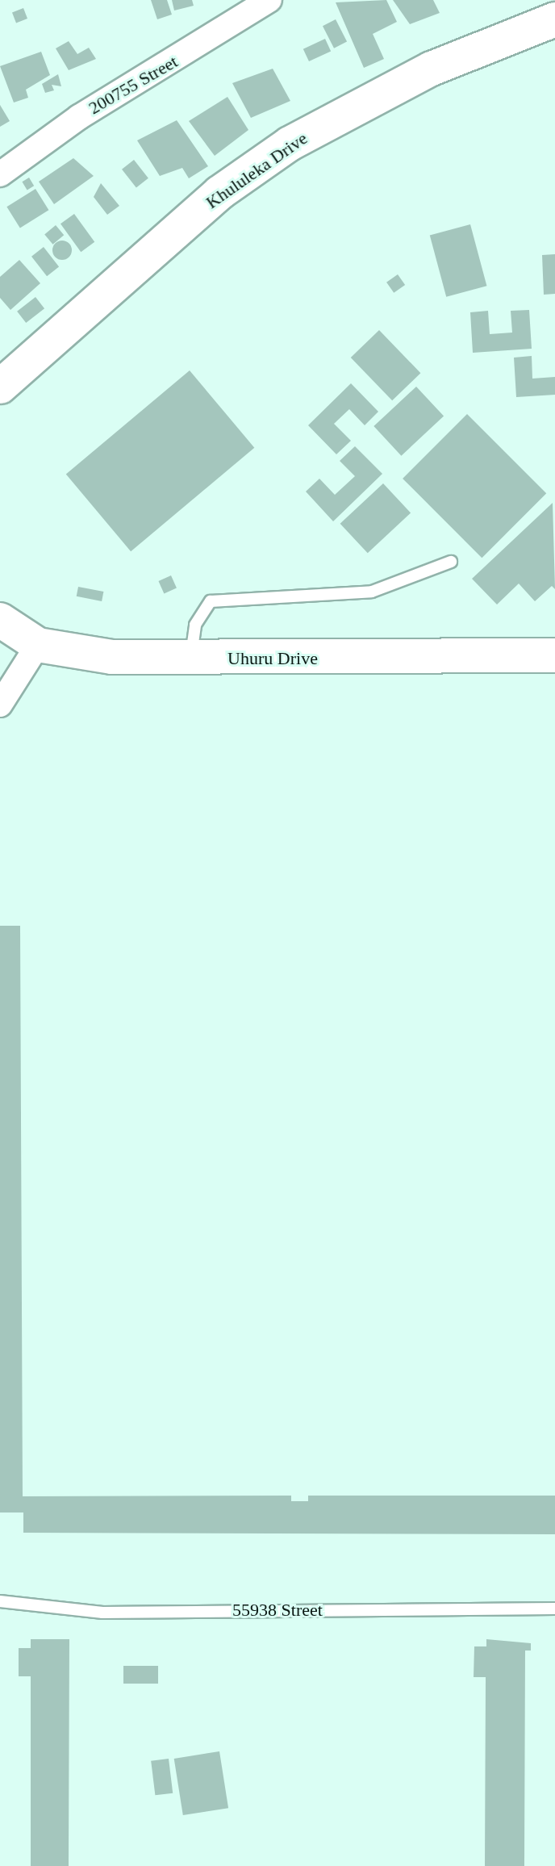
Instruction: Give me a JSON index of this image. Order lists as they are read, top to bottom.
{
  "streets": {
    "street": ["200755 Street", "Khululeka Drive", "Uhuru Drive"],
    "lane": ["55938 Street"]
  }
}
